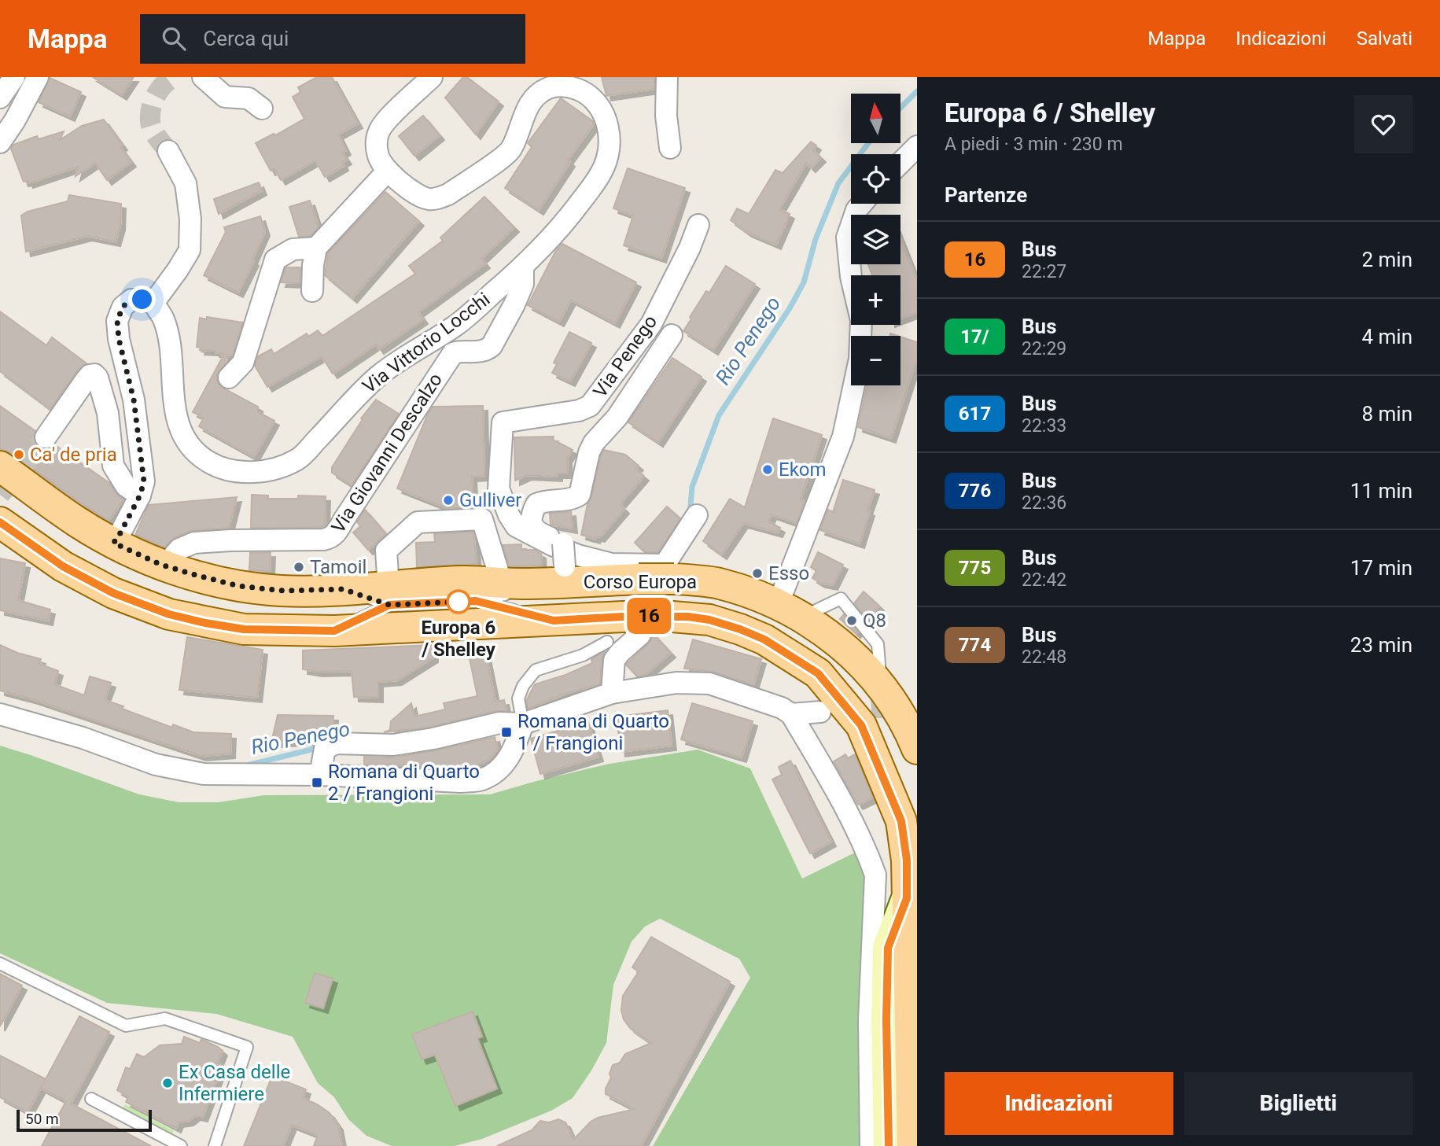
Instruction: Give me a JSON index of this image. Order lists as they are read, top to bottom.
{
  "streets": {
    "main road": ["Corso Europa"],
    "street": ["Via Vittorio Locchi", "Via Penego", "Via Giovanni Descalzo"]
  },
  "crossings": [
    ["Via Vittorio Locchi", "Via Giovanni Descalzo"],
    ["Via Penego", "Corso Europa"],
    ["Via Giovanni Descalzo", "Corso Europa"]
  ],
  "water": ["Rio Penego"],
  "places": {
    "other": [
      "Ca' de pria",
      "Ekom",
      "Gulliver",
      "Tamoil",
      "Esso",
      "Europa 6 / Shelley",
      "Q8",
      "Ex Casa delle Infermiere"
    ],
    "transit": ["Romana di Quarto 1 / Frangioni", "Romana di Quarto 2 / Frangioni"]
  },
  "lines": ["bus line 16"],
  "scale_bar": "50 m",
  "north": "top",
  "page": {
    "header": "Mappa",
    "search": "Cerca qui",
    "nav": ["Mappa", "Indicazioni", "Salvati"],
    "on_map": "16",
    "heading": [
      ["Europa 6 / Shelley", "A piedi · 3 min · 230 m"],
      "Partenze"
    ],
    "map_buttons": ["+", "−"],
    "list": [
      {
        "mark": "16",
        "name": "Bus",
        "note": "22:27",
        "value": "2 min"
      },
      {
        "mark": "17/",
        "name": "Bus",
        "note": "22:29",
        "value": "4 min"
      },
      {
        "mark": "617",
        "name": "Bus",
        "note": "22:33",
        "value": "8 min"
      },
      {
        "mark": "776",
        "name": "Bus",
        "note": "22:36",
        "value": "11 min"
      },
      {
        "mark": "775",
        "name": "Bus",
        "note": "22:42",
        "value": "17 min"
      },
      {
        "mark": "774",
        "name": "Bus",
        "note": "22:48",
        "value": "23 min"
      }
    ],
    "buttons": ["Indicazioni", "Biglietti"],
    "scale": "50 m"
  }
}
